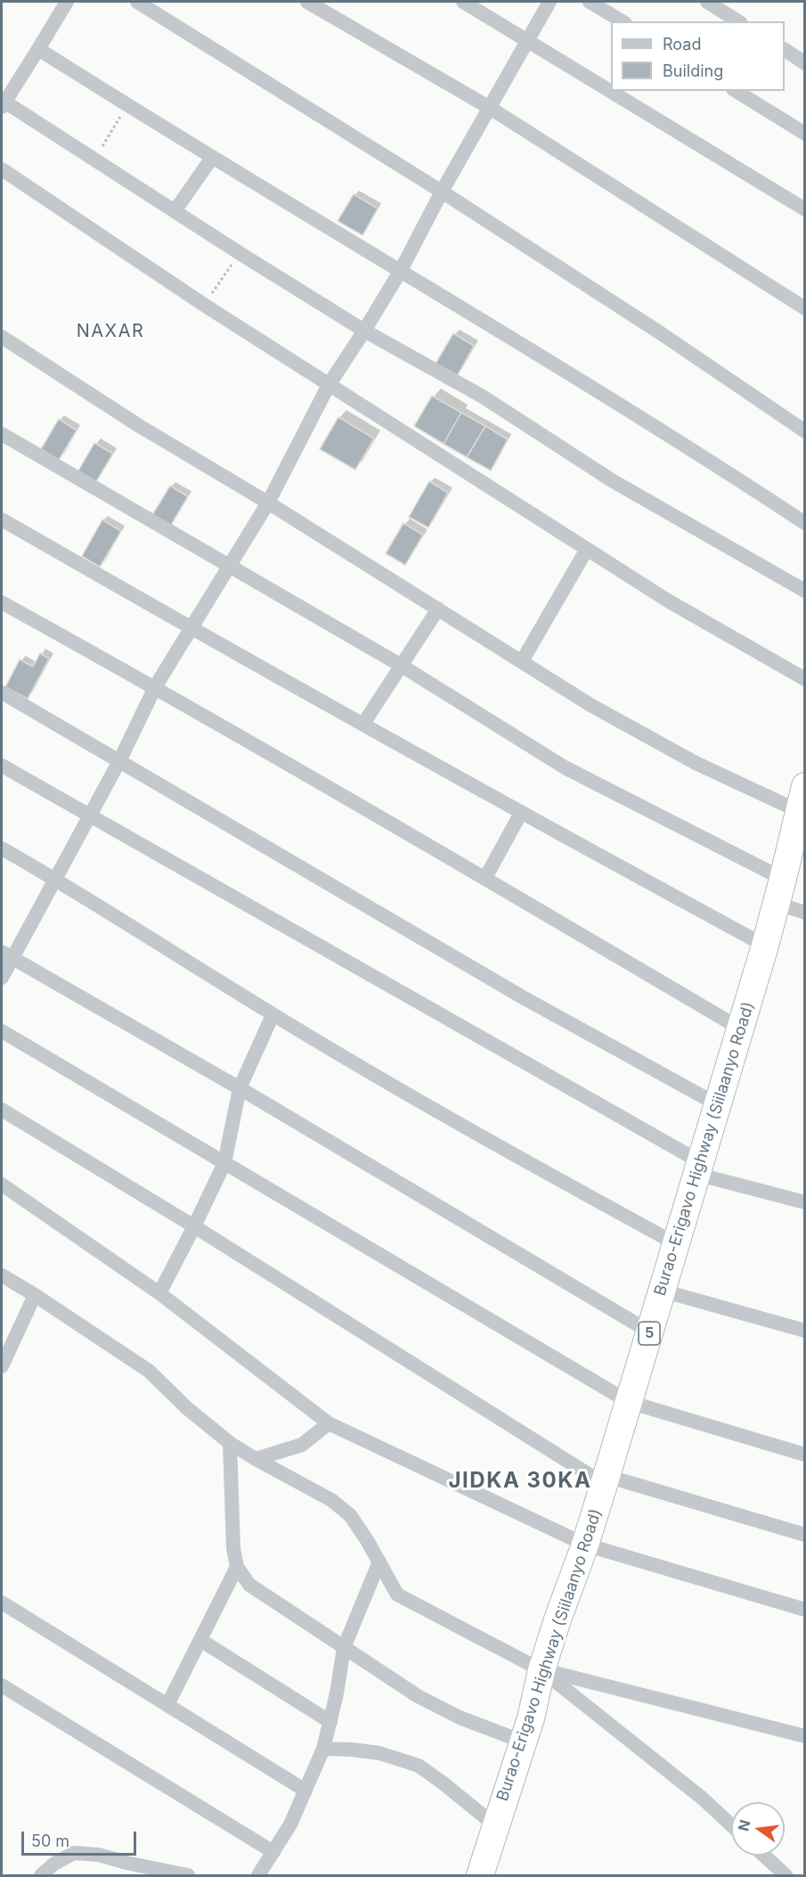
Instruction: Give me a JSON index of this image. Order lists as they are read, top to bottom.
{
  "streets": {
    "highway": ["Burao-Erigavo Highway (Siilaanyo Road)", "5"]
  },
  "districts": ["NAXAR", "JIDKA 30KA"],
  "legend": ["Road", "Building"],
  "scale_bar": "50 m",
  "north": "left"
}
